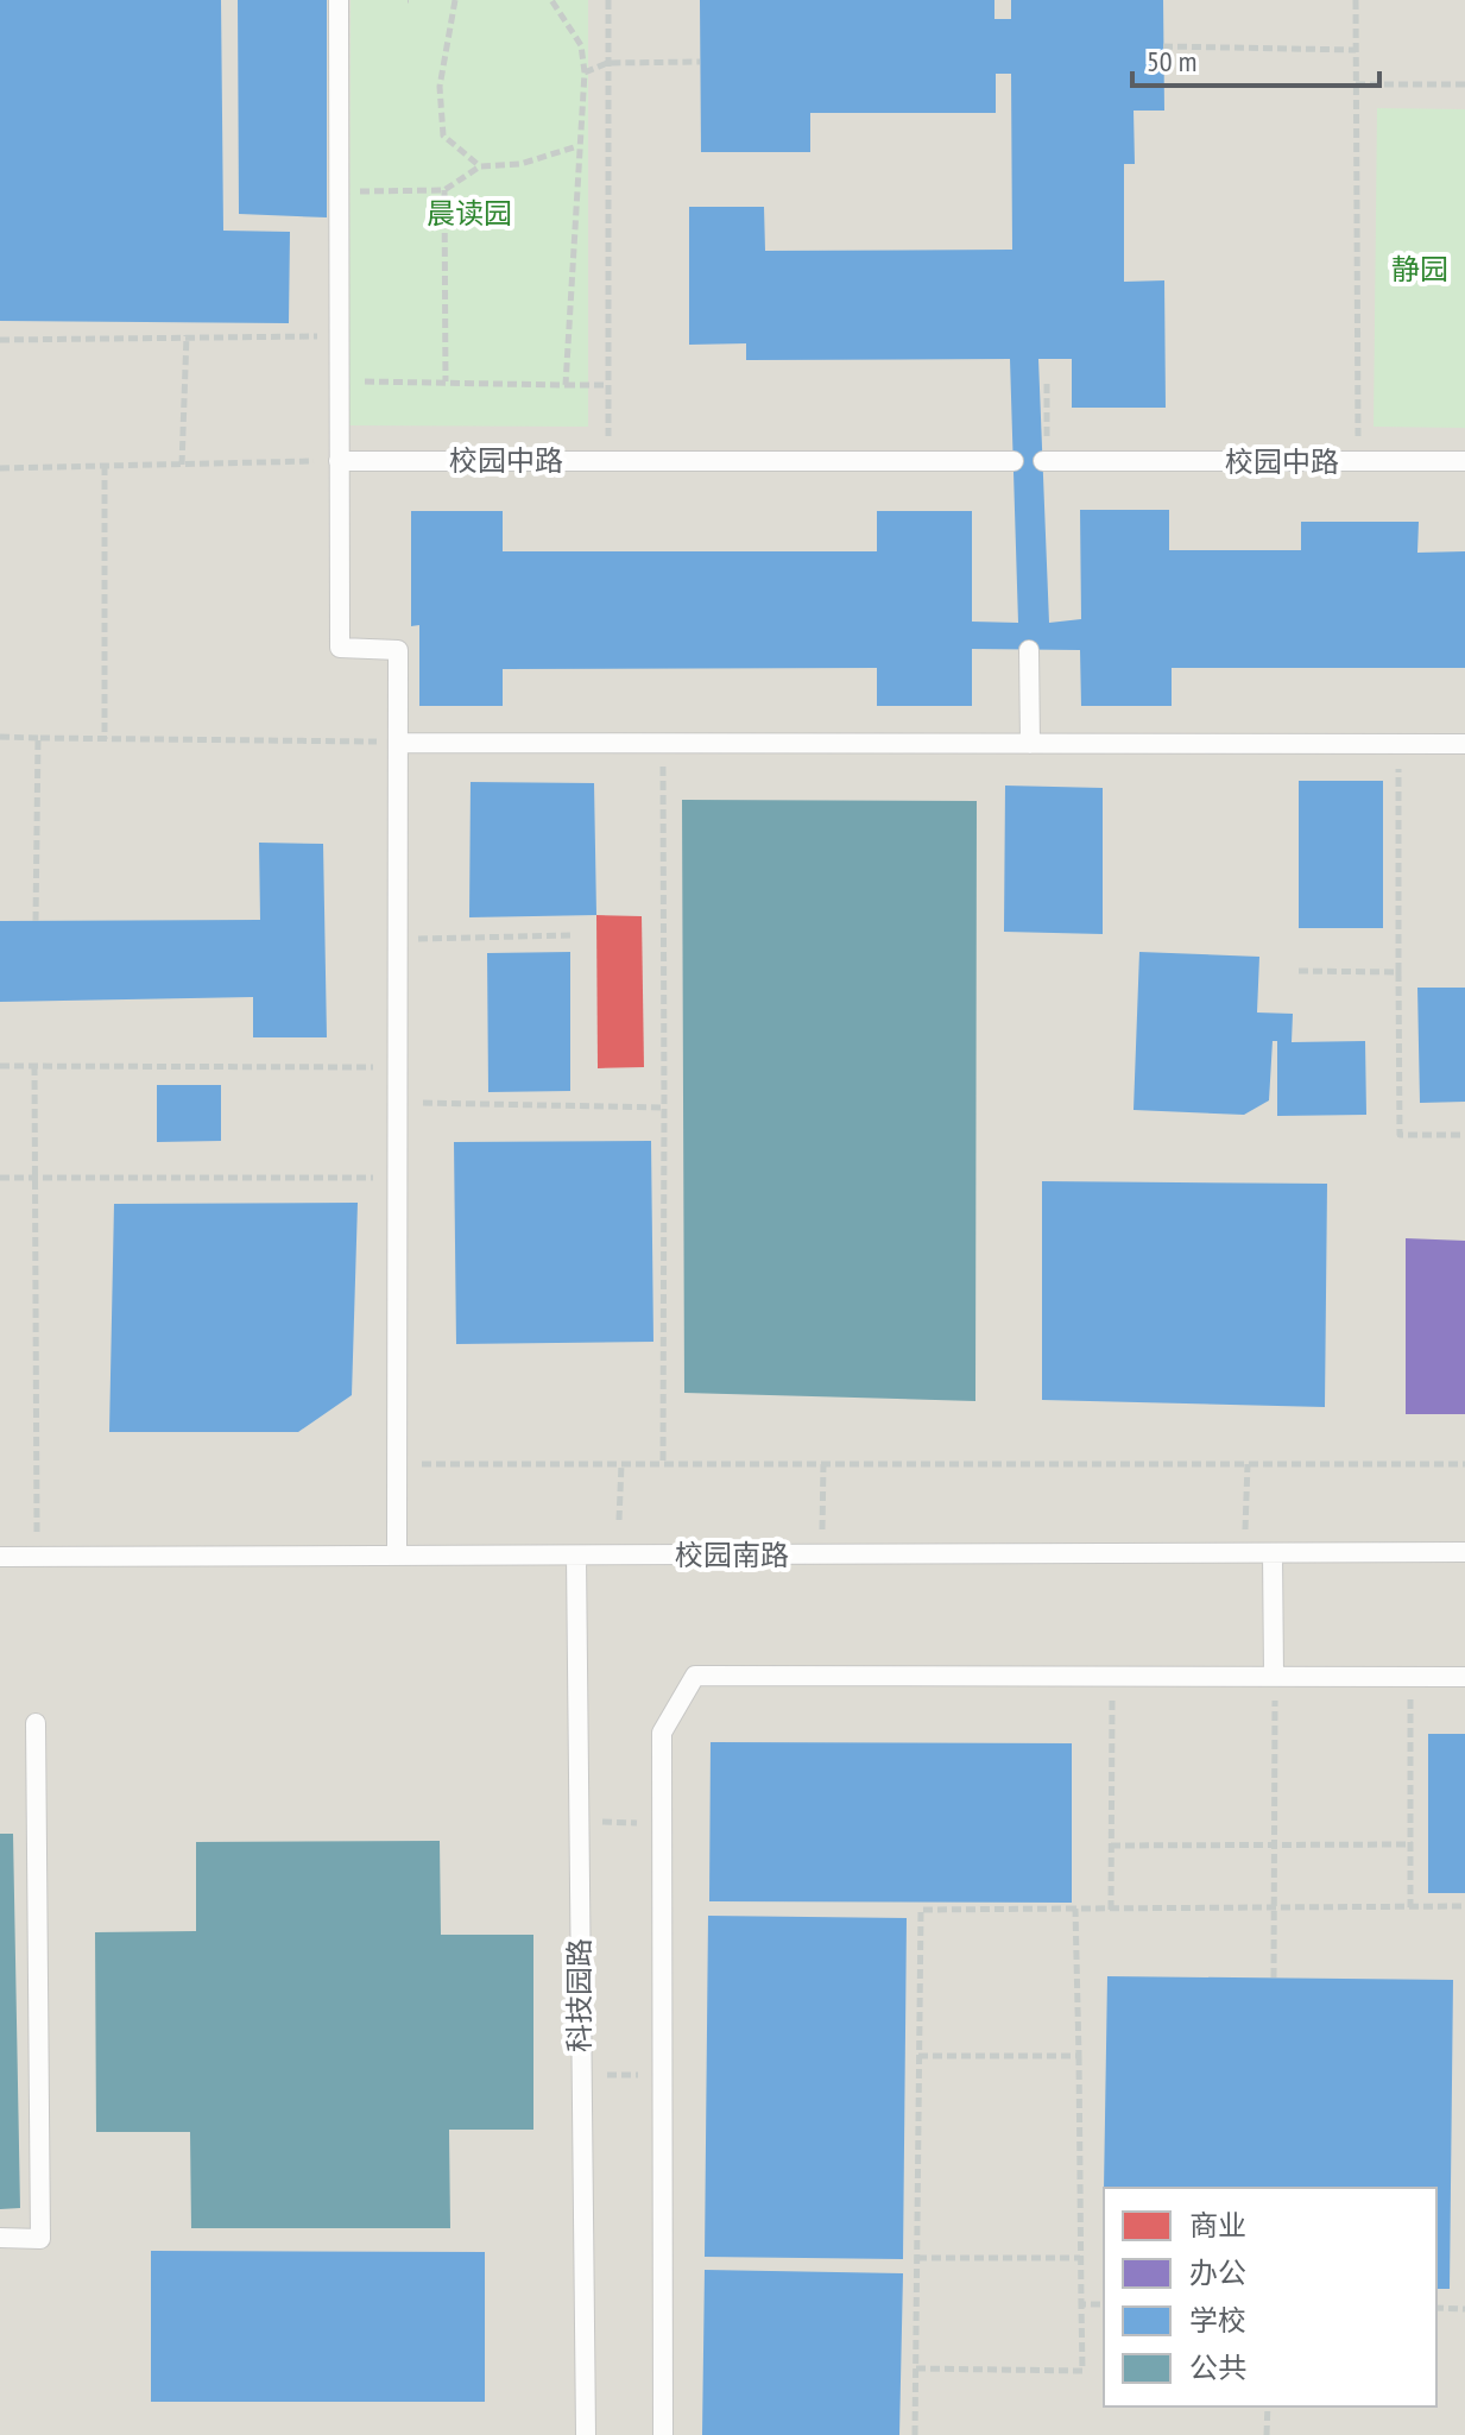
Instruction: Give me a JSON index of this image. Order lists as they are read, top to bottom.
{
  "streets": {
    "lane": ["校园中路", "校园南路", "科技园路"]
  },
  "crossings": [
    ["校园南路", "科技园路"]
  ],
  "parks": ["晨读园", "静园"],
  "legend": [
    "商业",
    "办公",
    "学校",
    "公共"
  ],
  "scale_bar": "50 m"
}
